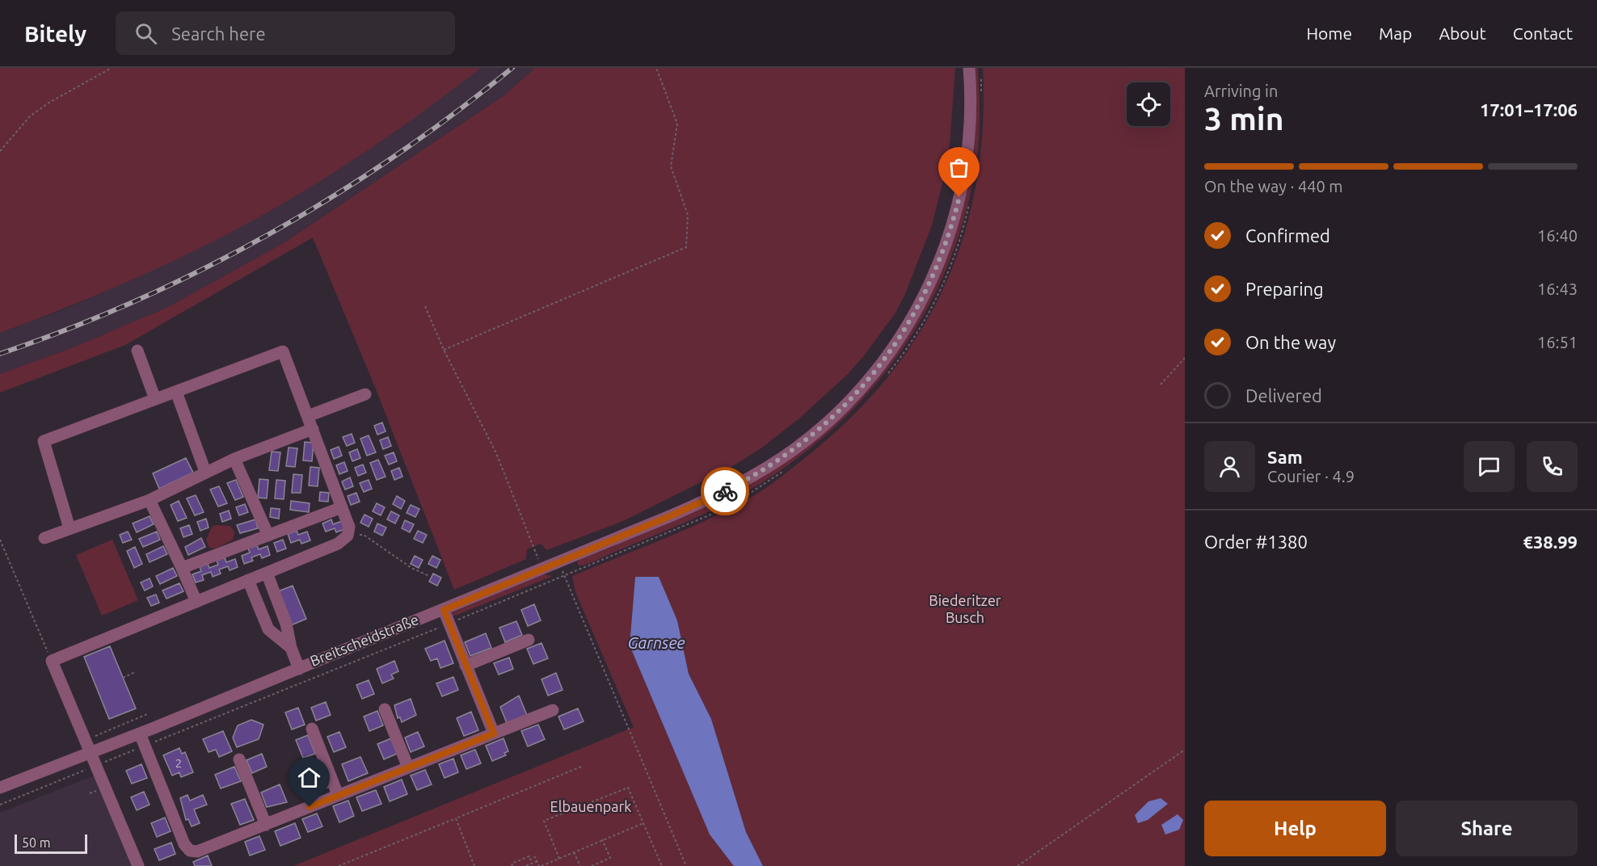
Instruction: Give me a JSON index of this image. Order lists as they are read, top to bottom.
{
  "streets": {
    "street": ["Breitscheidstraße"]
  },
  "water": ["Garnsee"],
  "parks": ["Biederitzer Busch", "Elbauenpark"],
  "house_numbers": ["2"],
  "scale_bar": "50 m",
  "page": {
    "header": "Bitely",
    "search": "Search here",
    "nav": [
      "Home",
      "Map",
      "About",
      "Contact"
    ],
    "heading": ["3 min", "Arriving in", "17:01–17:06"],
    "panel": [
      "Sam",
      "Courier · 4.9",
      "Order #1380",
      "€38.99"
    ],
    "bar": "On the way · 440 m",
    "list": [
      ["Confirmed", "16:40"],
      ["Preparing", "16:43"],
      ["On the way", "16:51"],
      "Delivered"
    ],
    "buttons": ["Help", "Share"],
    "scale": "50 m"
  }
}
